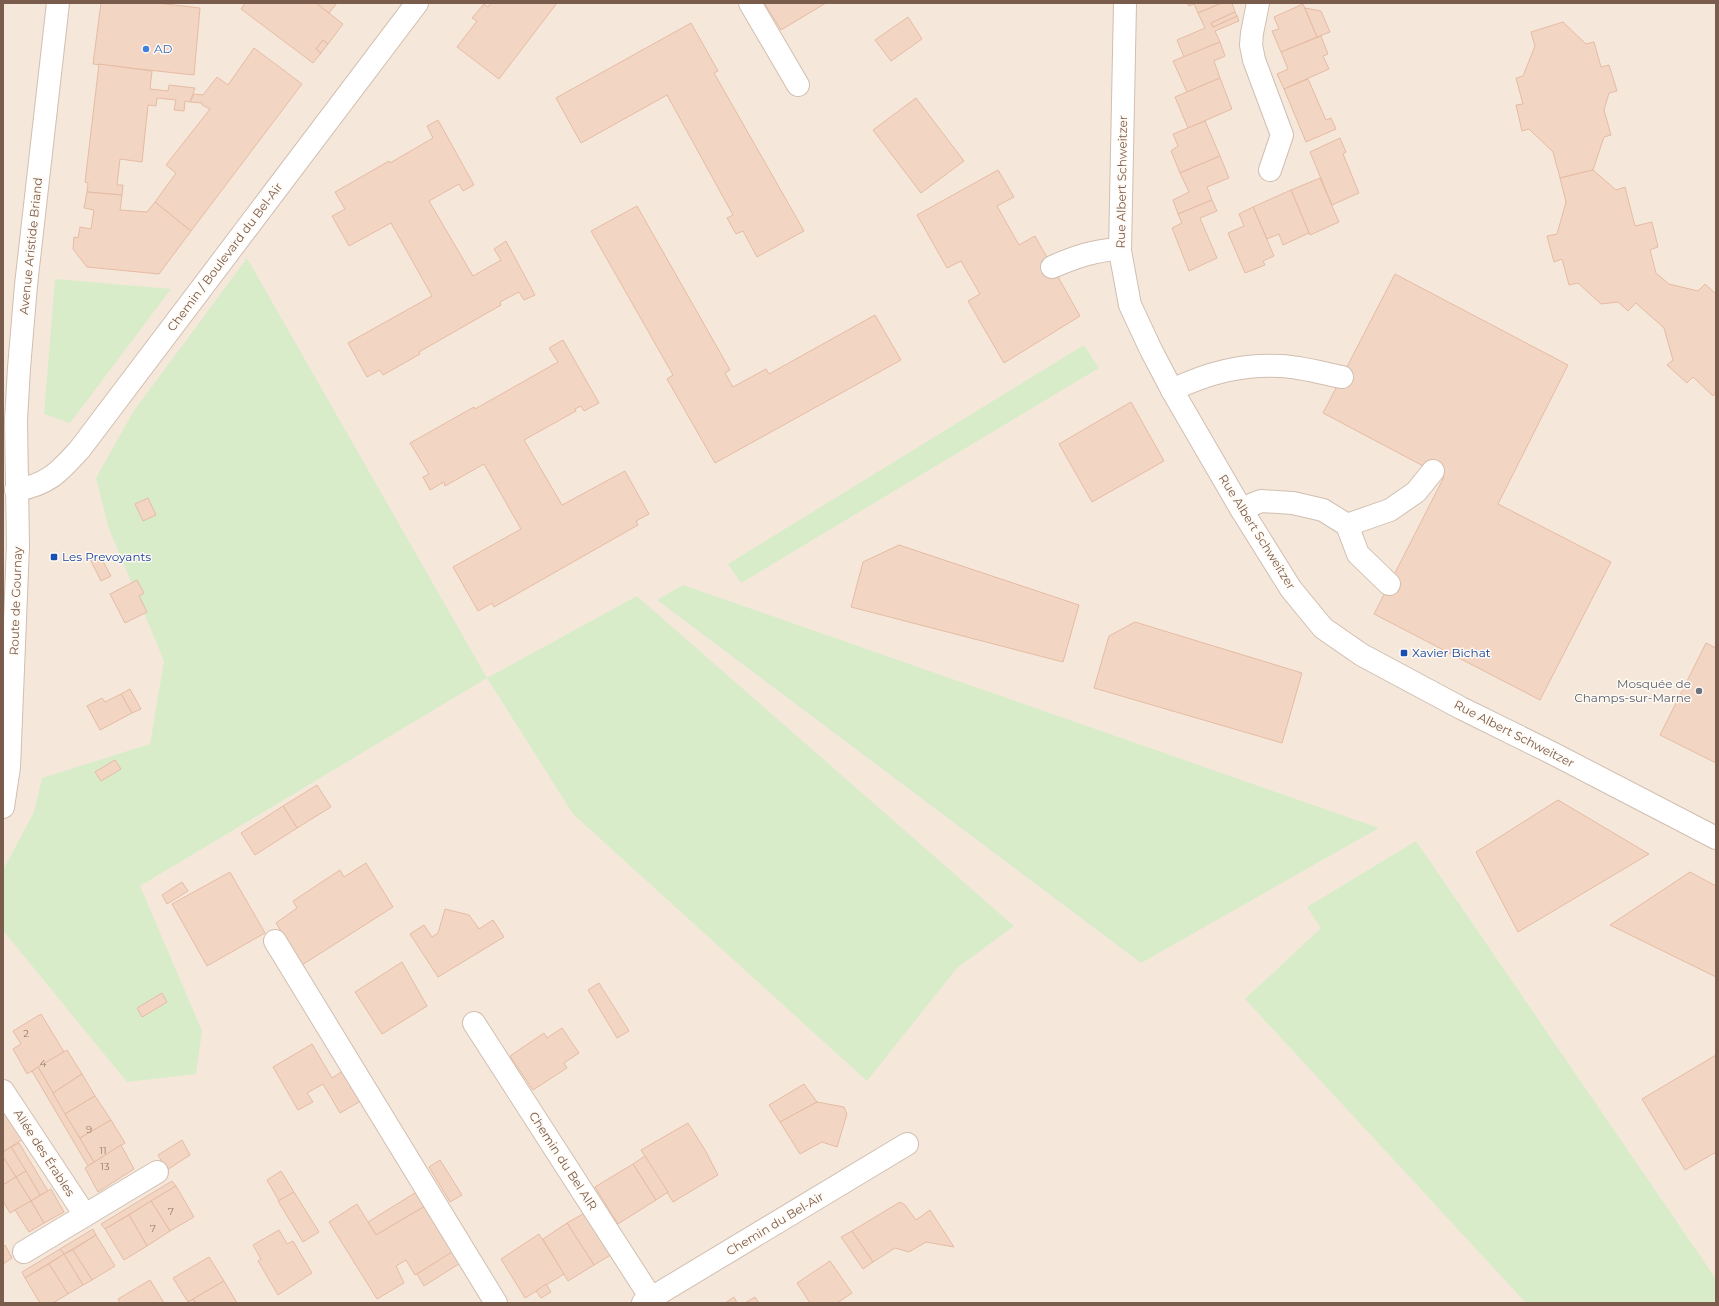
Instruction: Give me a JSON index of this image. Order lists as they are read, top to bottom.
{
  "streets": {
    "street": [
      "Rue Albert Schweitzer",
      "Avenue Aristide Briand",
      "Chemin / Boulevard du Bel-Air",
      "Route de Gournay",
      "Allée des Érables",
      "Chemin du Bel AIR",
      "Chemin du Bel-Air"
    ]
  },
  "crossings": [
    ["Avenue Aristide Briand", "Chemin / Boulevard du Bel-Air"],
    ["Avenue Aristide Briand", "Route de Gournay"],
    ["Chemin / Boulevard du Bel-Air", "Route de Gournay"],
    ["Chemin du Bel AIR", "Chemin du Bel-Air"]
  ],
  "places": {
    "other": ["AD", "Mosquée de Champs-sur-Marne"],
    "transit": ["Les Prevoyants", "Xavier Bichat"]
  },
  "house_numbers": [
    "2",
    "4",
    "9",
    "11",
    "13",
    "7",
    "7"
  ]
}
